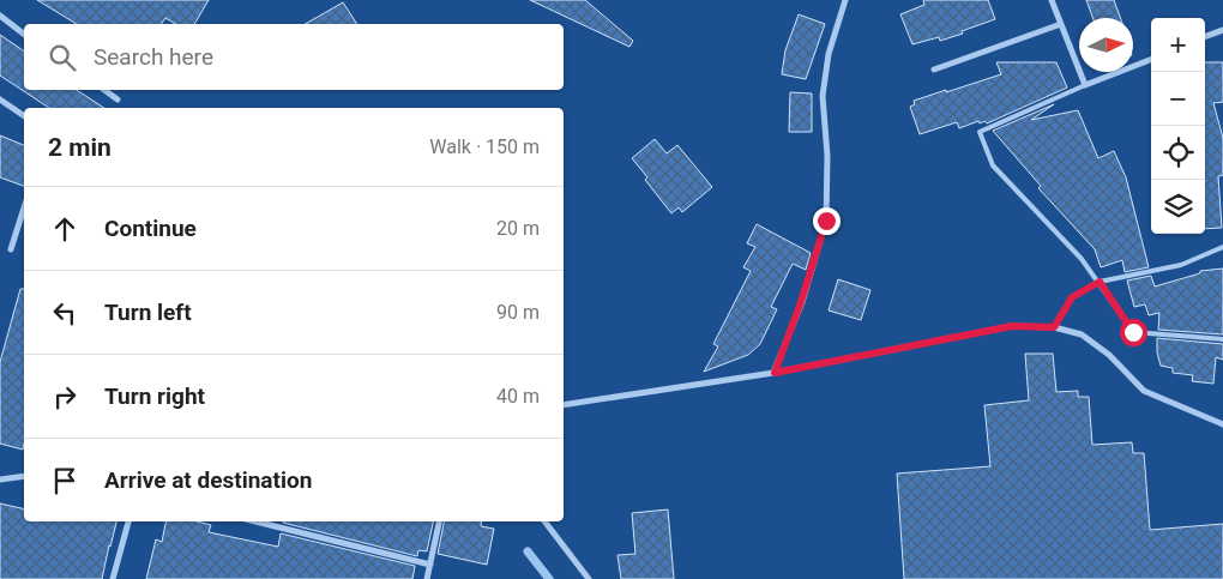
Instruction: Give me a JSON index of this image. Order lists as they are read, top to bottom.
{
  "north": "right",
  "page": {
    "map_buttons": ["+", "−"],
    "search": "Search here",
    "heading": ["2 min", "Walk · 150 m"],
    "list": [
      ["Continue", "20 m"],
      ["Turn left", "90 m"],
      ["Turn right", "40 m"],
      "Arrive at destination"
    ]
  }
}
